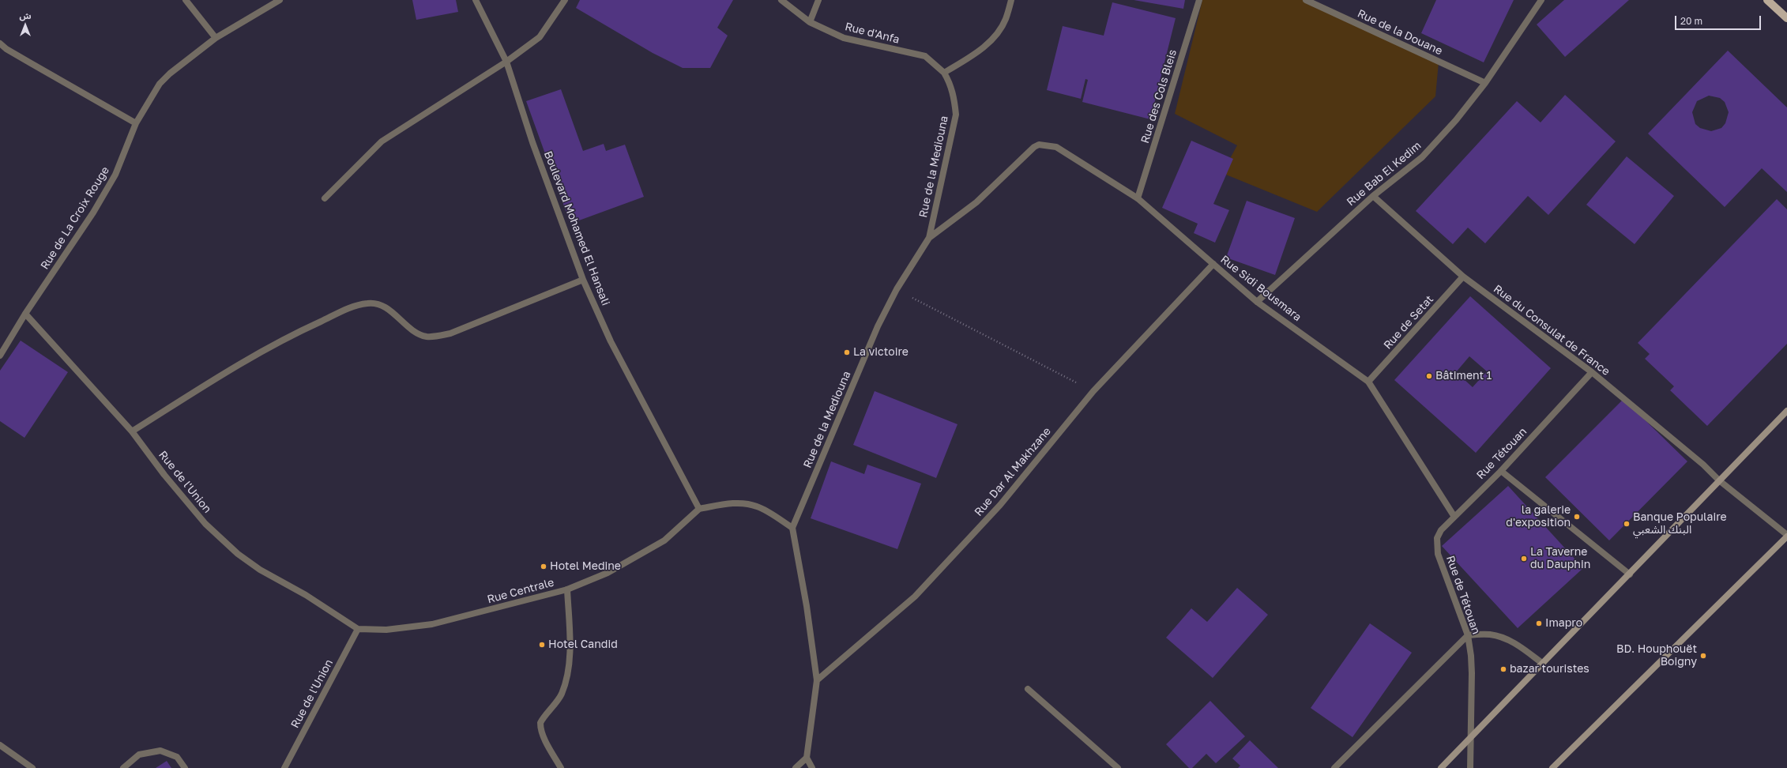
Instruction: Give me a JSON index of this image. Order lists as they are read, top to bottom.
{
  "streets": {
    "street": [
      "Rue de la Douane",
      "Rue d'Anfa",
      "Rue des Cols Bleis",
      "Rue de la Mediouna",
      "Rue Bab El Kedim",
      "Rue de La Croix Rouge",
      "Boulevard Mohamed El Hansali",
      "Rue Sidi Bousmara",
      "Rue de Setat",
      "Rue du Consulat de France",
      "Rue Tétouan",
      "Rue Dar Al Makhzane",
      "Rue de l'Union",
      "Rue Centrale",
      "Rue de Tétouan"
    ]
  },
  "crossings": [
    ["Rue de la Douane", "Rue Bab El Kedim"],
    ["Rue d'Anfa", "Rue de la Mediouna"],
    ["Rue des Cols Bleis", "Rue Sidi Bousmara"],
    ["Rue de la Mediouna", "Rue Sidi Bousmara"],
    ["Rue Bab El Kedim", "Rue Sidi Bousmara"],
    ["Rue Bab El Kedim", "Rue du Consulat de France"],
    ["Rue de La Croix Rouge", "Rue de l'Union"],
    ["Boulevard Mohamed El Hansali", "Rue Centrale"],
    ["Rue Sidi Bousmara", "Rue de Setat"],
    ["Rue Sidi Bousmara", "Rue Tétouan"],
    ["Rue Sidi Bousmara", "Rue Dar Al Makhzane"],
    ["Rue de Setat", "Rue du Consulat de France"],
    ["Rue du Consulat de France", "Rue Tétouan"],
    ["Rue Tétouan", "Rue de Tétouan"],
    ["Rue de l'Union", "Rue Centrale"]
  ],
  "places": [
    "La victoire",
    "Bâtiment 1",
    "la galerie d'exposition",
    "Banque Populaire البنك الشعبي",
    "La Taverne du Dauphin",
    "Hotel Medine",
    "Imapro",
    "Hotel Candid",
    "BD. Houphouët Boigny",
    "bazar touristes"
  ],
  "scale_bar": "20 m",
  "north": "top"
}
